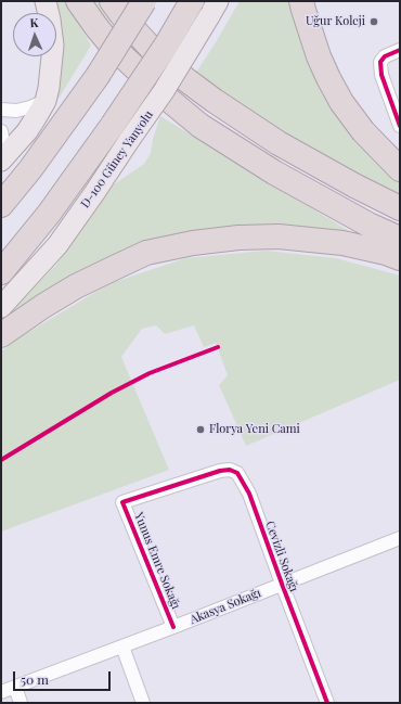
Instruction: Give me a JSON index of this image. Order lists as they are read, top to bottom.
{
  "streets": {
    "main road": ["D-100 Güney Yanyolu"],
    "street": ["Cevizli Sokağı", "Yunus Emre Sokağı", "Akasya Sokağı"]
  },
  "crossings": [
    ["Cevizli Sokağı", "Yunus Emre Sokağı"],
    ["Cevizli Sokağı", "Akasya Sokağı"],
    ["Yunus Emre Sokağı", "Akasya Sokağı"]
  ],
  "places": ["Uğur Koleji", "Florya Yeni Cami"],
  "scale_bar": "50 m",
  "north": "top"
}
